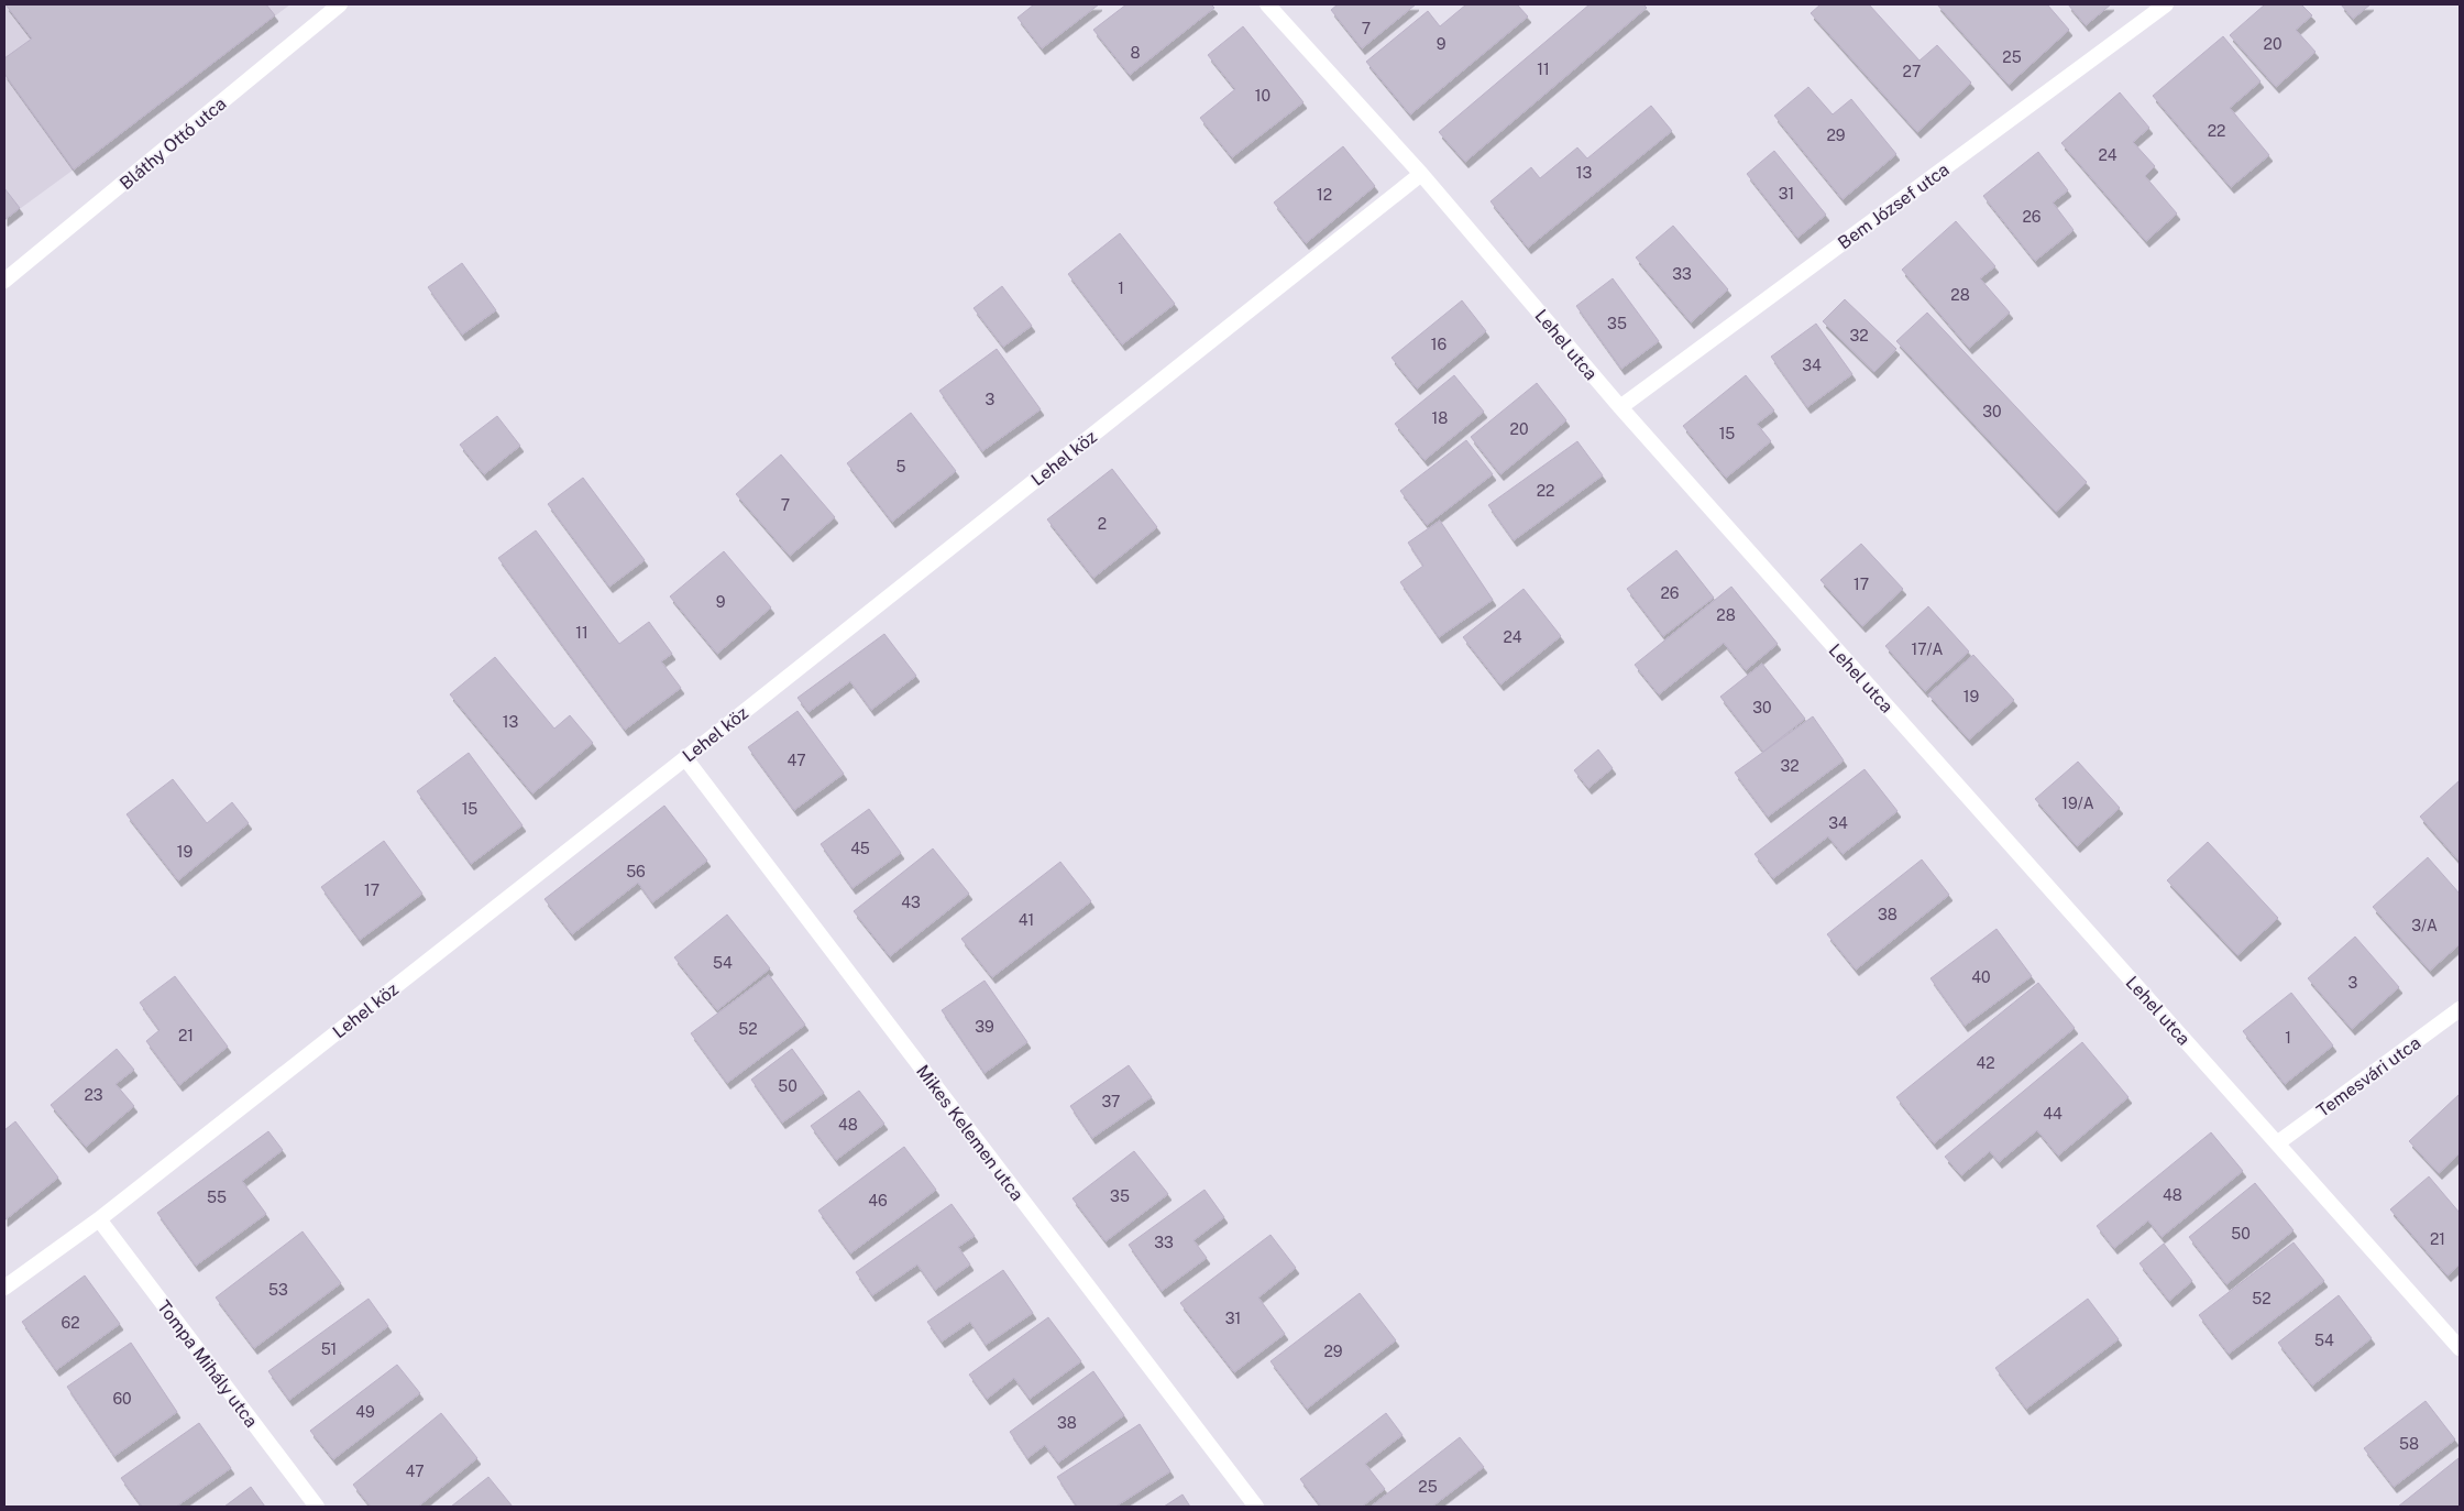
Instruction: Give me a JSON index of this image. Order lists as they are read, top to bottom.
{
  "streets": {
    "street": [
      "Bláthy Ottó utca",
      "Bem József utca",
      "Lehel utca",
      "Lehel köz",
      "Temesvári utca",
      "Mikes Kelemen utca",
      "Tompa Mihály utca"
    ]
  },
  "crossings": [
    ["Bem József utca", "Lehel utca"],
    ["Lehel utca", "Lehel köz"],
    ["Lehel utca", "Temesvári utca"],
    ["Lehel köz", "Mikes Kelemen utca"],
    ["Lehel köz", "Tompa Mihály utca"]
  ],
  "house_numbers": [
    "7",
    "9",
    "20",
    "8",
    "25",
    "11",
    "27",
    "10",
    "22",
    "29",
    "24",
    "13",
    "31",
    "12",
    "26",
    "33",
    "1",
    "28",
    "35",
    "32",
    "16",
    "34",
    "3",
    "30",
    "18",
    "20",
    "15",
    "5",
    "22",
    "7",
    "2",
    "17",
    "26",
    "9",
    "28",
    "11",
    "24",
    "17/A",
    "19",
    "30",
    "13",
    "47",
    "32",
    "19/A",
    "15",
    "34",
    "45",
    "19",
    "56",
    "17",
    "43",
    "38",
    "41",
    "3/A",
    "54",
    "40",
    "3",
    "39",
    "52",
    "21",
    "1",
    "42",
    "50",
    "23",
    "37",
    "44",
    "48",
    "48",
    "35",
    "55",
    "46",
    "50",
    "21",
    "33",
    "53",
    "52",
    "31",
    "62",
    "54",
    "51",
    "29",
    "60",
    "49",
    "38",
    "58",
    "47",
    "25"
  ]
}
